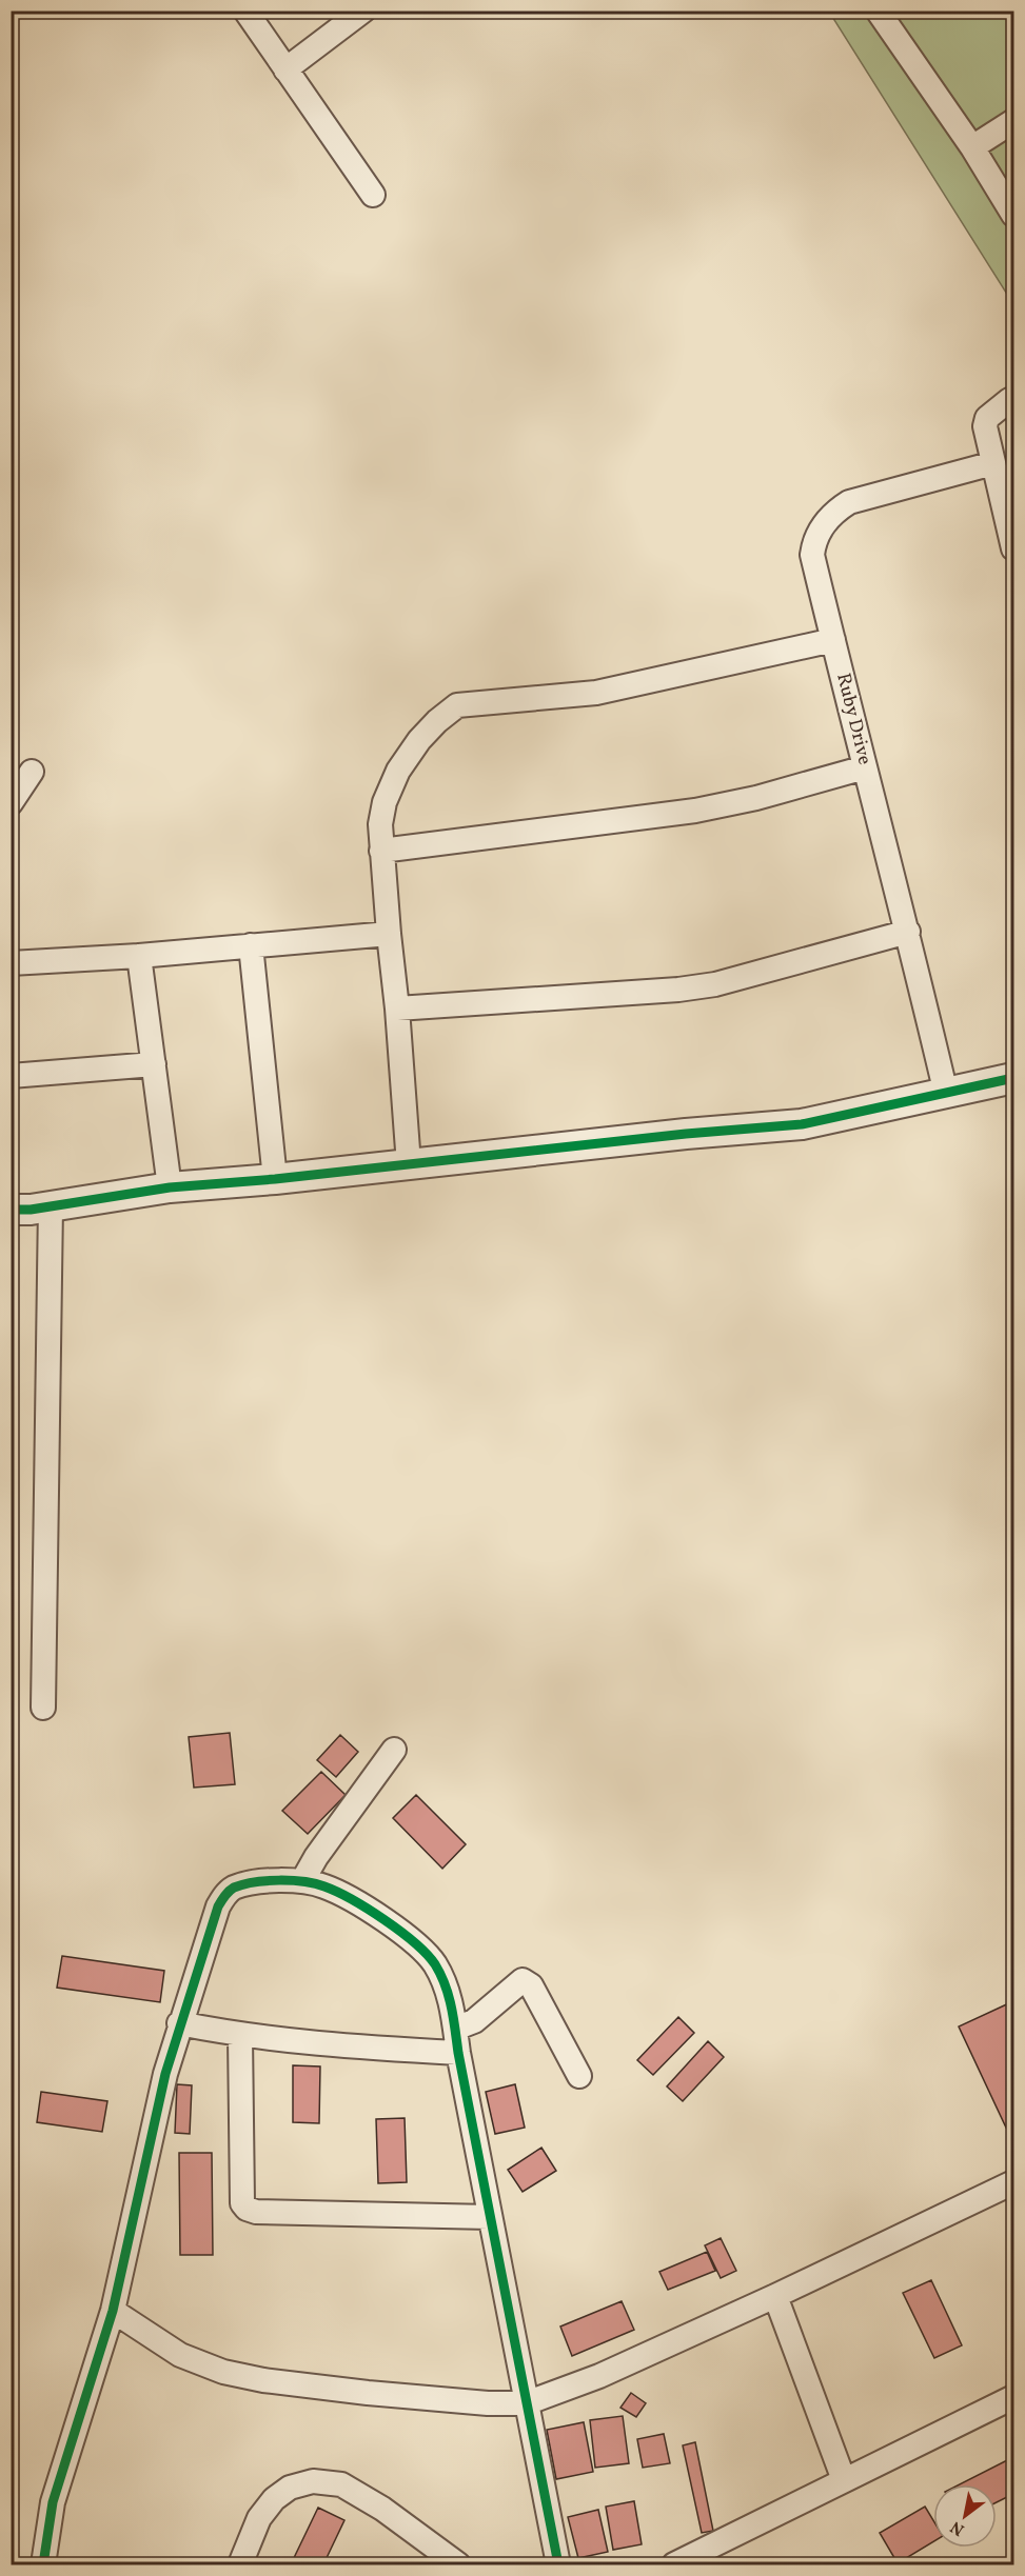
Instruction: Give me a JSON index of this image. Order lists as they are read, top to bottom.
{
  "streets": {
    "street": ["Ruby Drive"]
  },
  "north": "bottom left"
}
